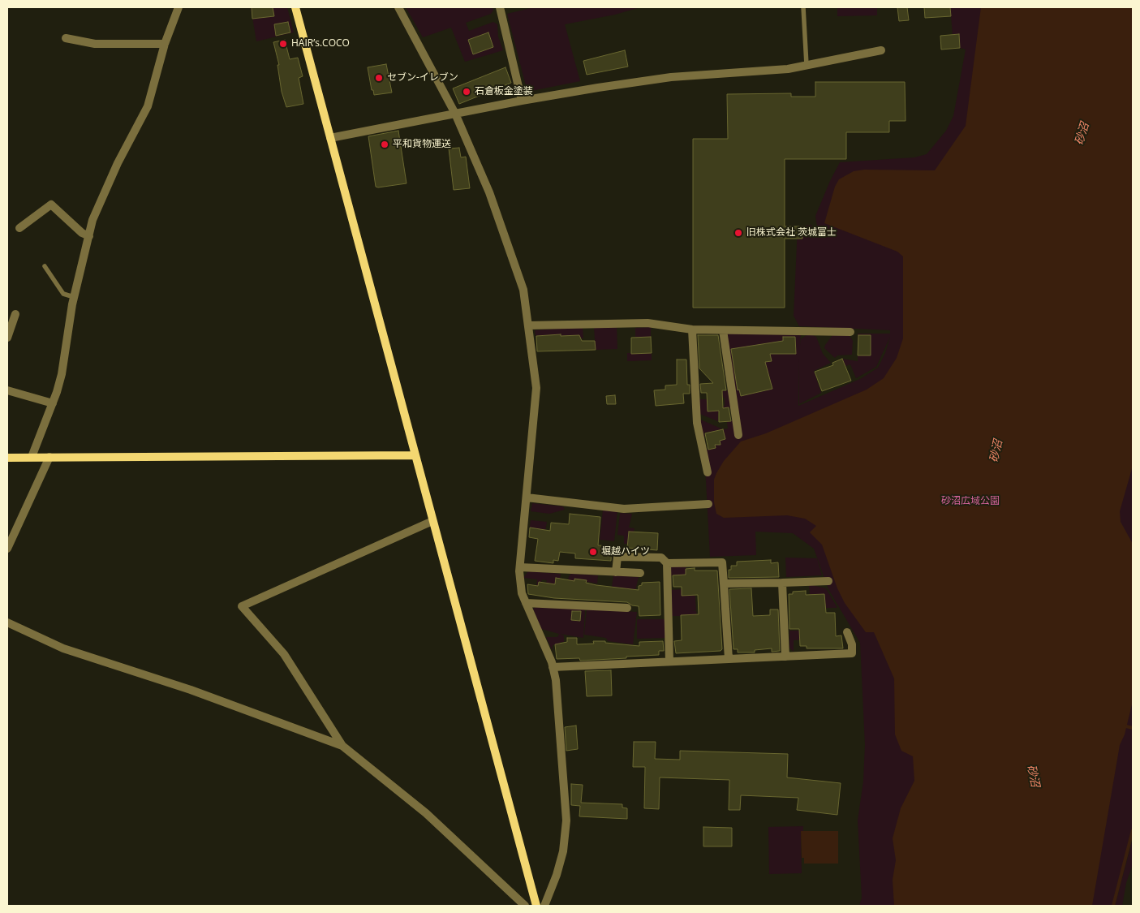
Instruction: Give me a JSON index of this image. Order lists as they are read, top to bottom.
{
  "water": ["砂沼"],
  "parks": ["砂沼広域公園"],
  "places": [
    "HAIR’s.COCO",
    "セブン-イレブン",
    "石倉板金塗装",
    "平和貨物運送",
    "旧株式会社 茨城富士",
    "堀越ハイツ"
  ]
}
